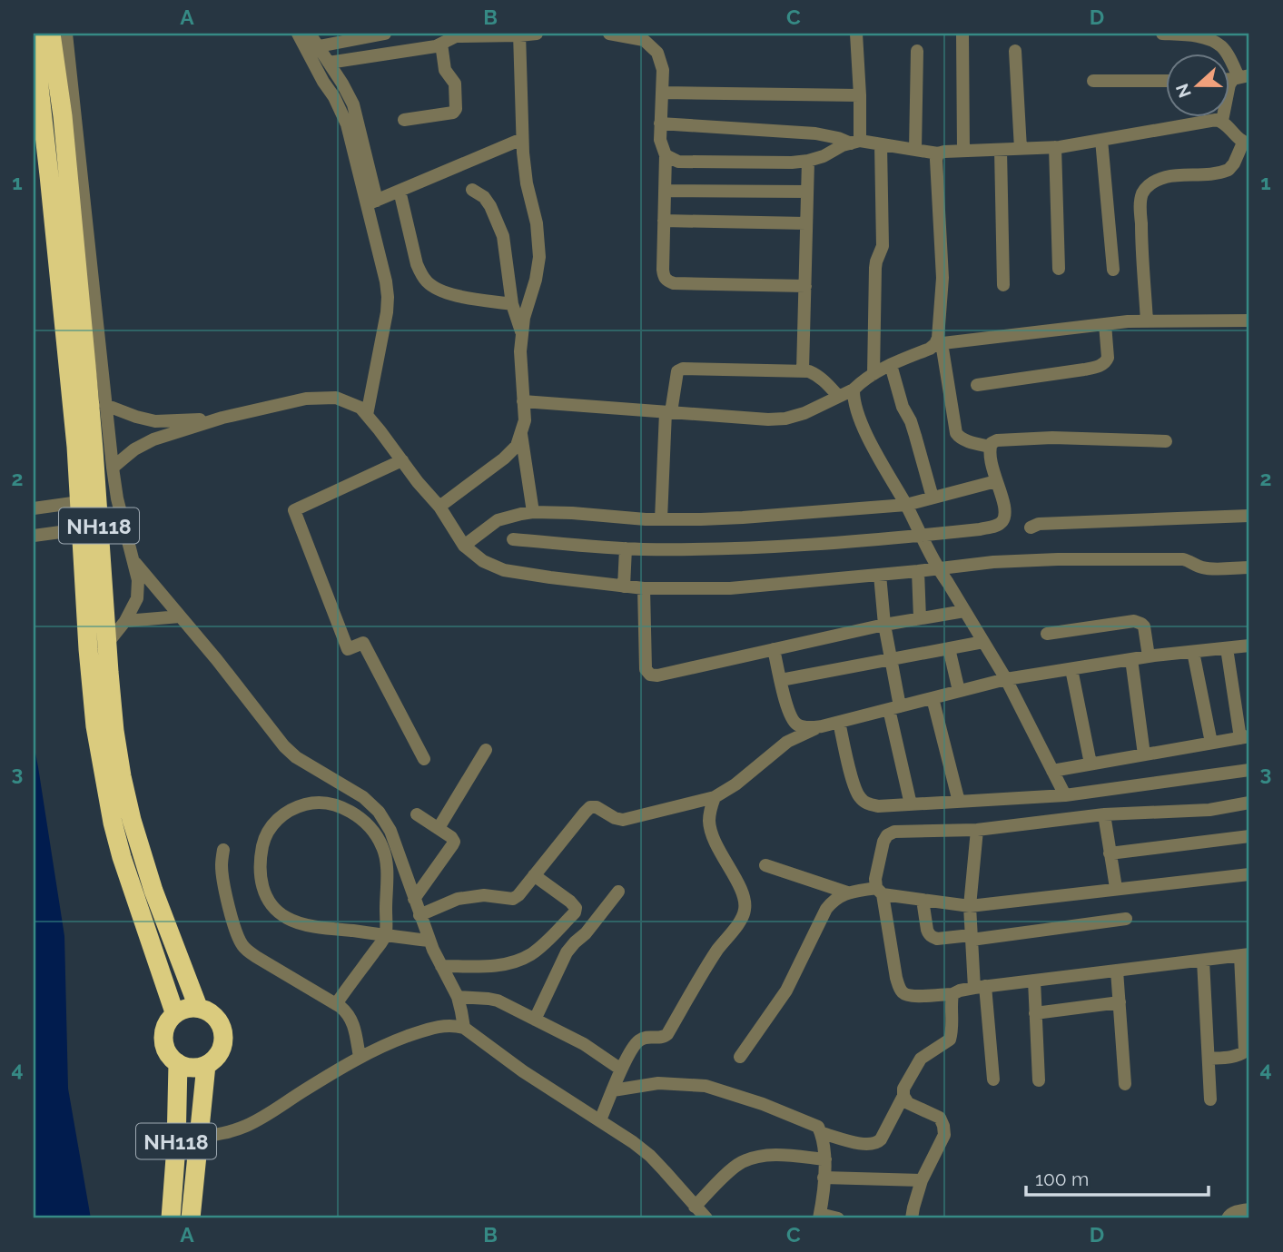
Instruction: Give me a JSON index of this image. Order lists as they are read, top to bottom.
{
  "streets": {
    "highway": ["NH118"]
  },
  "scale_bar": "100 m",
  "north": "left",
  "grid": {
    "columns": [
      "A",
      "B",
      "C",
      "D"
    ],
    "rows": [
      "1",
      "2",
      "3",
      "4"
    ]
  }
}
